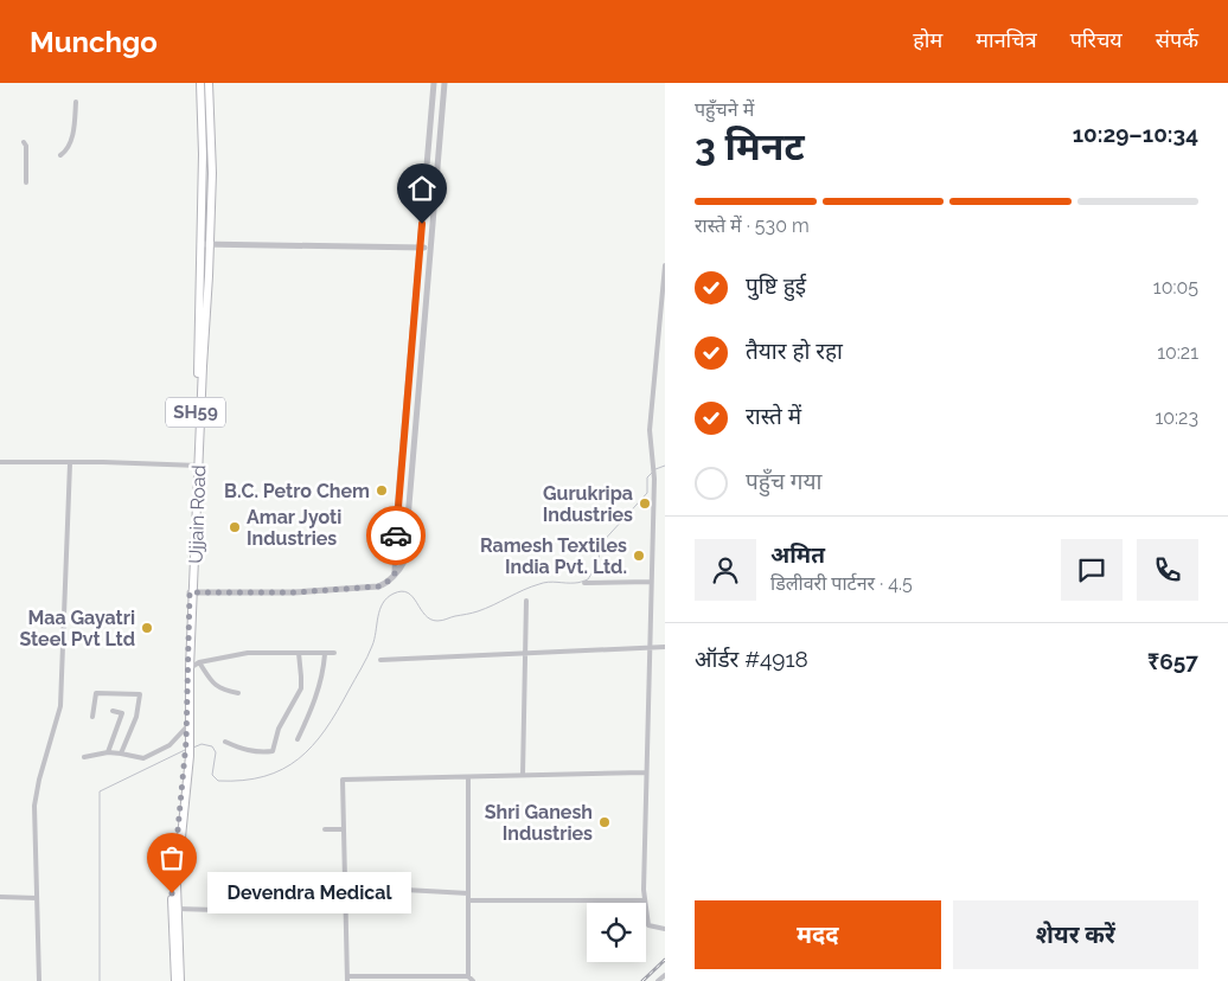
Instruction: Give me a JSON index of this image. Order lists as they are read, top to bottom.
{
  "streets": {
    "main road": ["SH59", "Ujjain Road"]
  },
  "places": [
    "B.C. Petro Chem",
    "Gurukripa Industries",
    "Amar Jyoti Industries",
    "Ramesh Textiles India Pvt. Ltd.",
    "Maa Gayatri Steel Pvt Ltd",
    "Shri Ganesh Industries",
    "Devendra Medical"
  ],
  "page": {
    "header": "Munchgo",
    "nav": [
      "होम",
      "मानचित्र",
      "परिचय",
      "संपर्क"
    ],
    "heading": ["3 मिनट", "पहुँचने में", "10:29–10:34"],
    "panel": [
      "अमित",
      "डिलीवरी पार्टनर · 4.5",
      "ऑर्डर #4918",
      "₹657"
    ],
    "bar": "रास्ते में · 530 m",
    "list": [
      ["पुष्टि हुई", "10:05"],
      ["तैयार हो रहा", "10:21"],
      ["रास्ते में", "10:23"],
      "पहुँच गया"
    ],
    "bubble": "Devendra Medical",
    "buttons": ["मदद", "शेयर करें"]
  }
}
